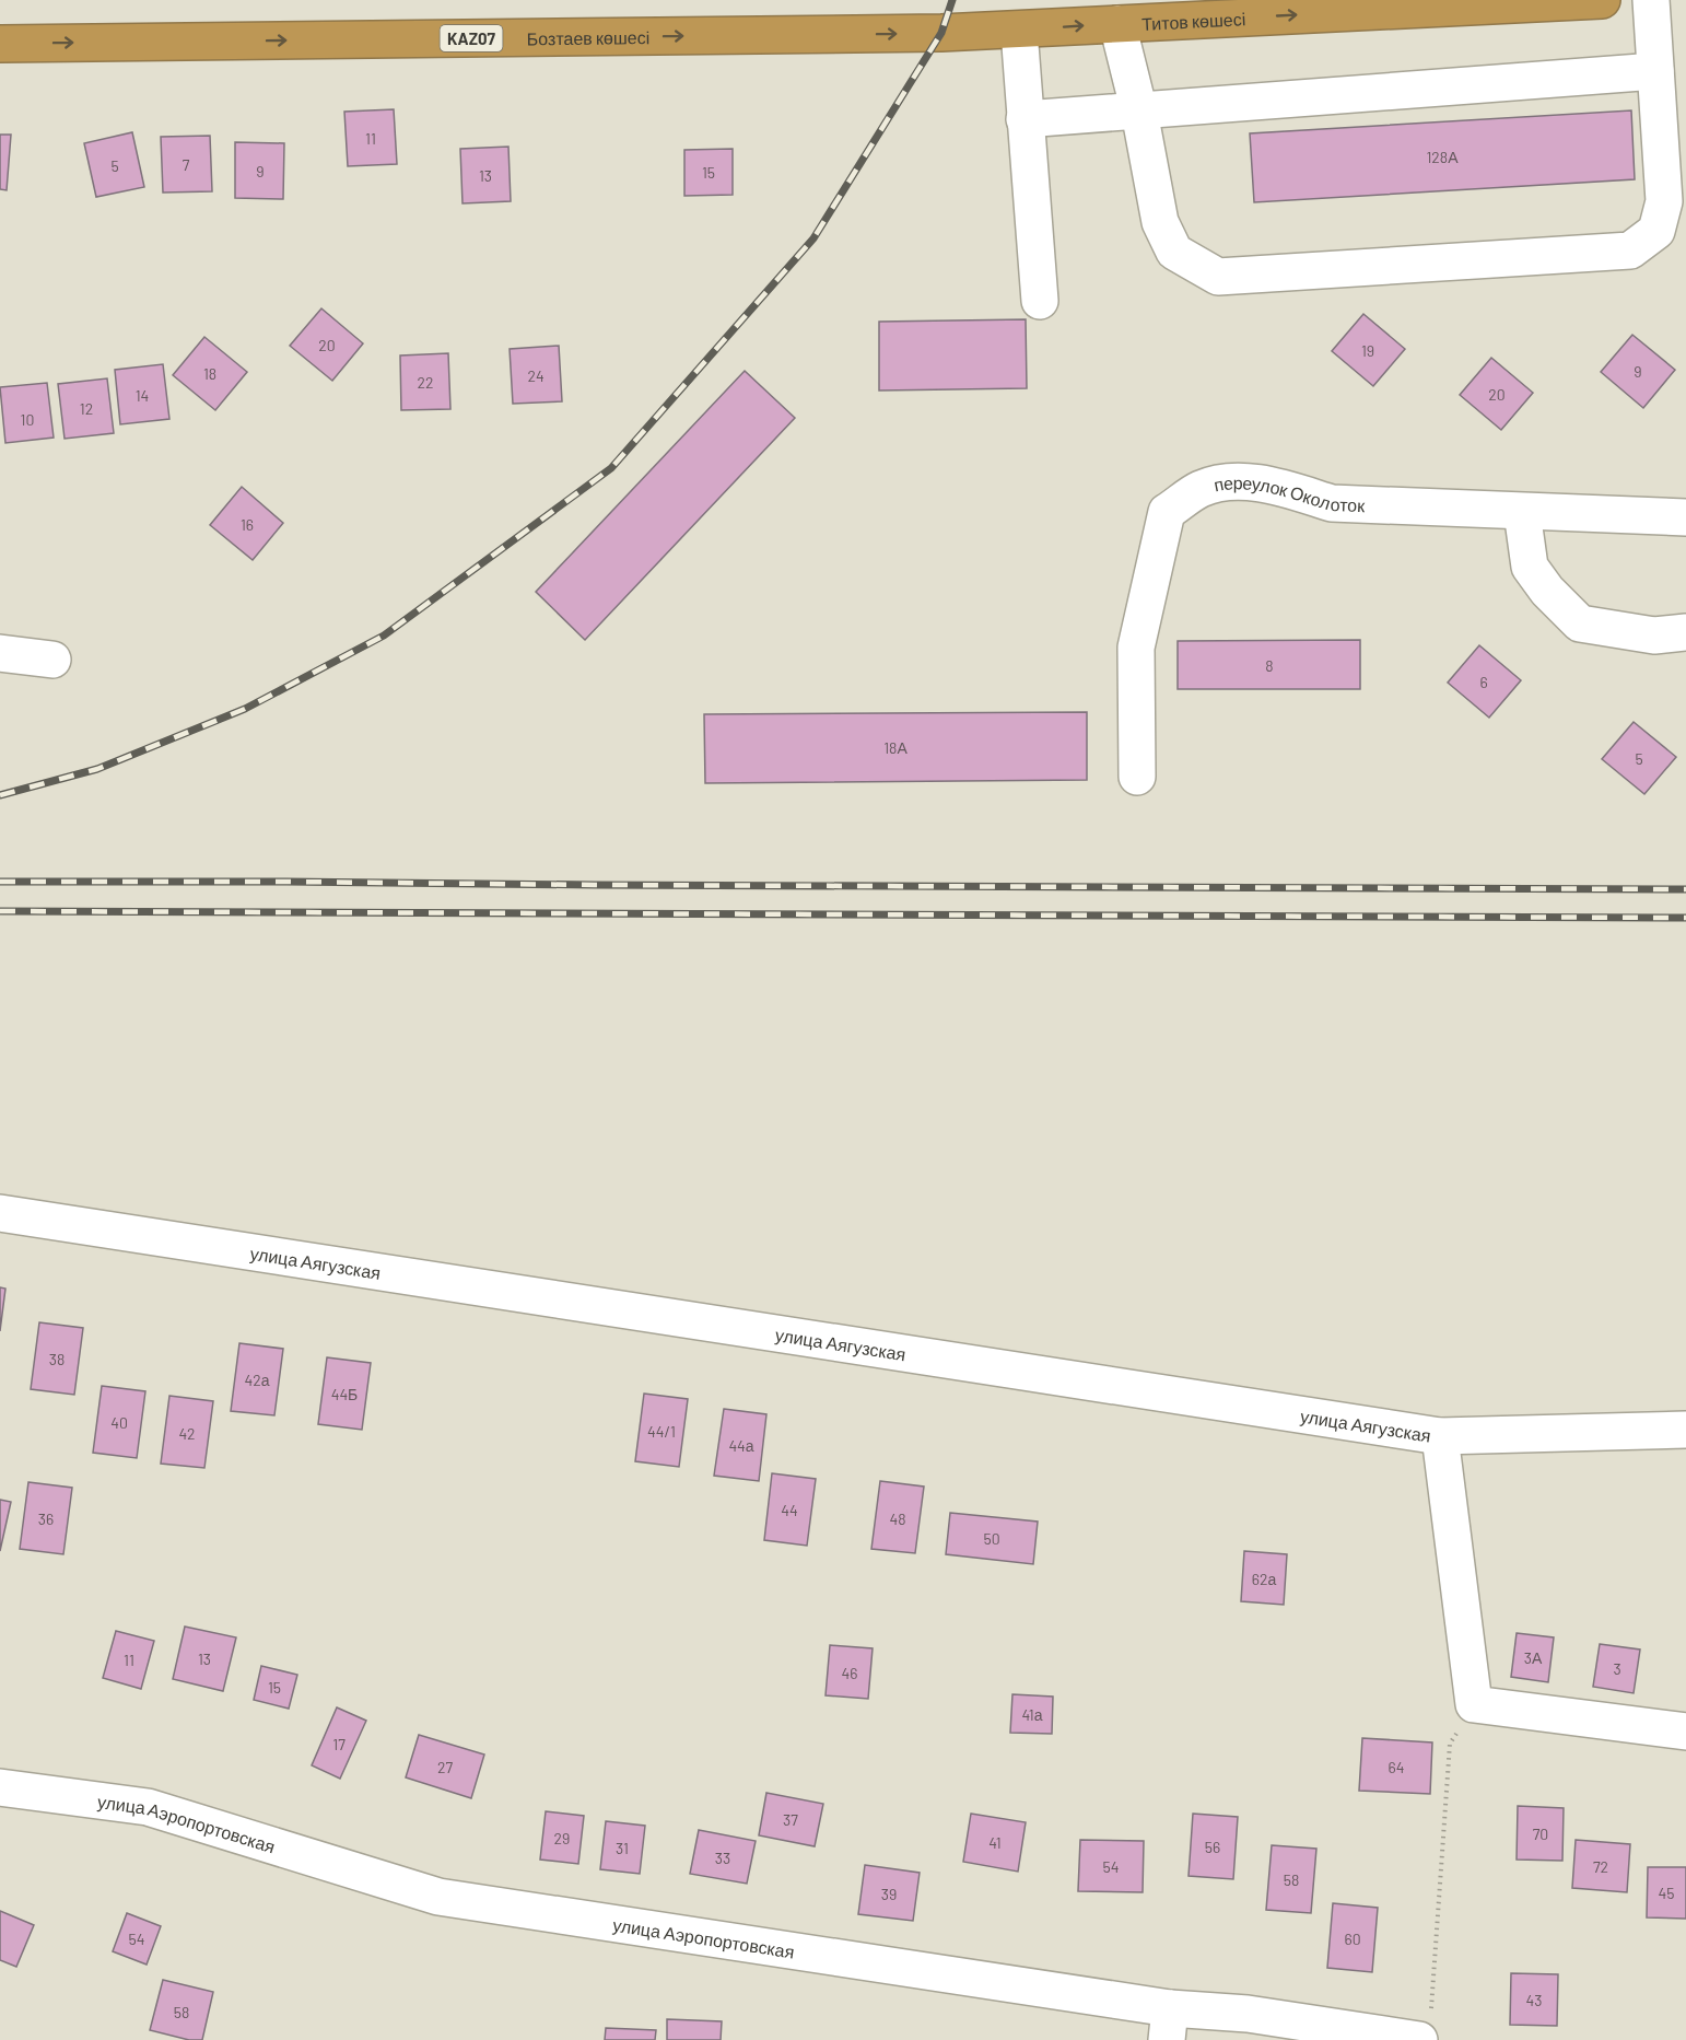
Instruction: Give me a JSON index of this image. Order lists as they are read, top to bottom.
{
  "streets": {
    "highway": ["Титов көшесі", "Бозтаев көшесі", "KAZ07"],
    "street": ["переулок Околоток", "улица Аягузская", "улица Аэропортовская"]
  },
  "crossings": [
    ["Титов көшесі", "Бозтаев көшесі"]
  ],
  "one_way": ["Титов көшесі", "Бозтаев көшесі"],
  "house_numbers": [
    "11",
    "128А",
    "7",
    "5",
    "9",
    "15",
    "13",
    "20",
    "19",
    "9",
    "18",
    "24",
    "22",
    "20",
    "14",
    "12",
    "10",
    "16",
    "8",
    "6",
    "18А",
    "5",
    "38",
    "42а",
    "44Б",
    "40",
    "44/1",
    "42",
    "44а",
    "44",
    "36",
    "48",
    "50",
    "62а",
    "3А",
    "13",
    "11",
    "3",
    "46",
    "15",
    "41а",
    "17",
    "27",
    "64",
    "37",
    "70",
    "29",
    "41",
    "56",
    "31",
    "33",
    "54",
    "72",
    "58",
    "45",
    "39",
    "54",
    "60",
    "43",
    "58"
  ]
}
